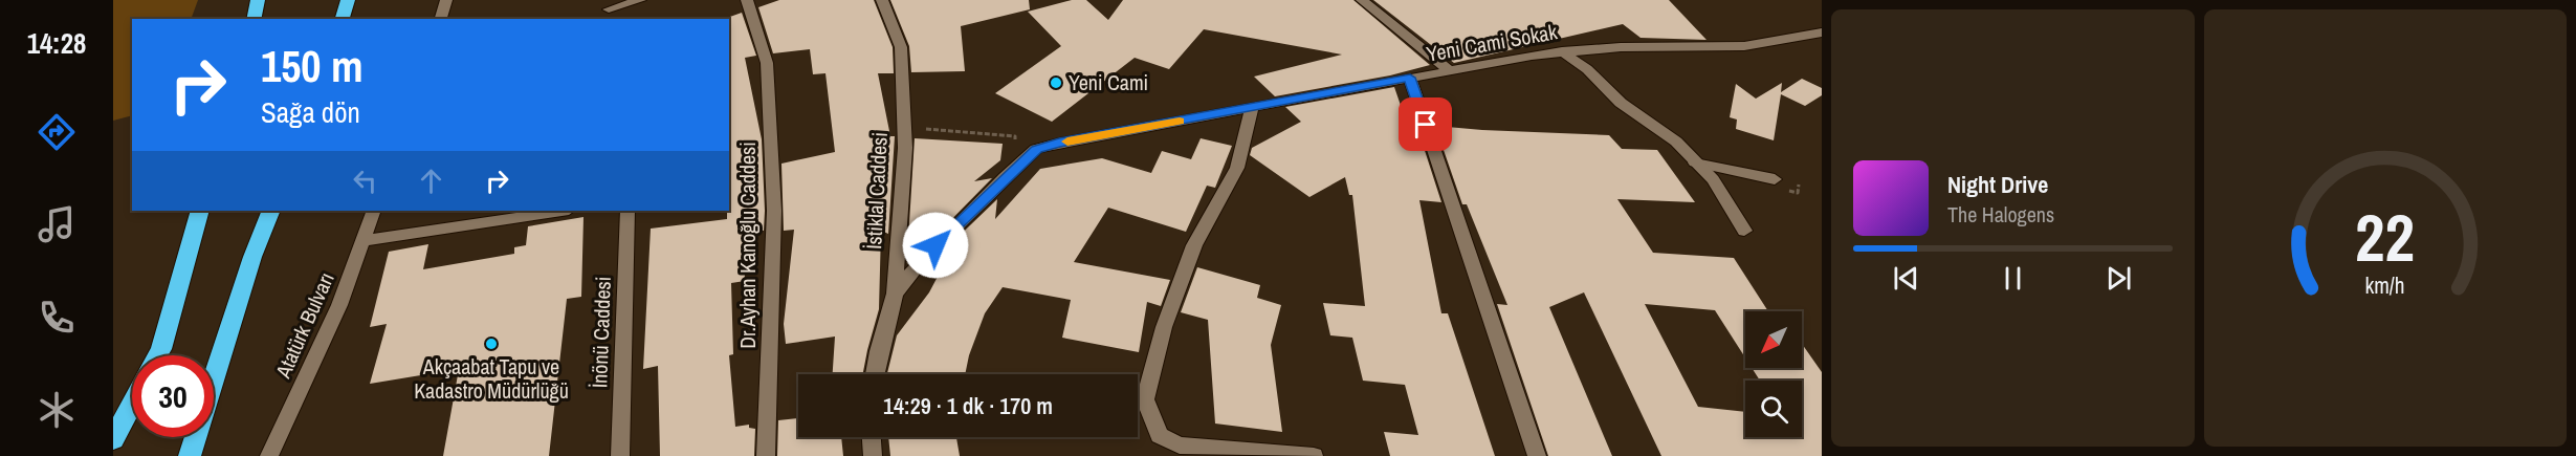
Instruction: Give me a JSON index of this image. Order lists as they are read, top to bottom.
{
  "streets": {
    "street": [
      "Yeni Cami Sokak",
      "İstiklal Caddesi",
      "Dr.Ayhan Kanoğlu Caddesi",
      "Atatürk Bulvarı",
      "İnönü Caddesi"
    ]
  },
  "crossings": [
    ["Yeni Cami Sokak", "İstiklal Caddesi"]
  ],
  "places": ["Yeni Cami", "Akçaabat Tapu ve Kadastro Müdürlüğü"],
  "north": "bottom left",
  "page": {
    "tabs": "14:28",
    "turn": ["150 m", "Sağa dön"],
    "song": ["Night Drive", "The Halogens"],
    "limit": "30",
    "trip": "14:29 · 1 dk · 170 m",
    "gauge": ["22", "km/h"]
  }
}
